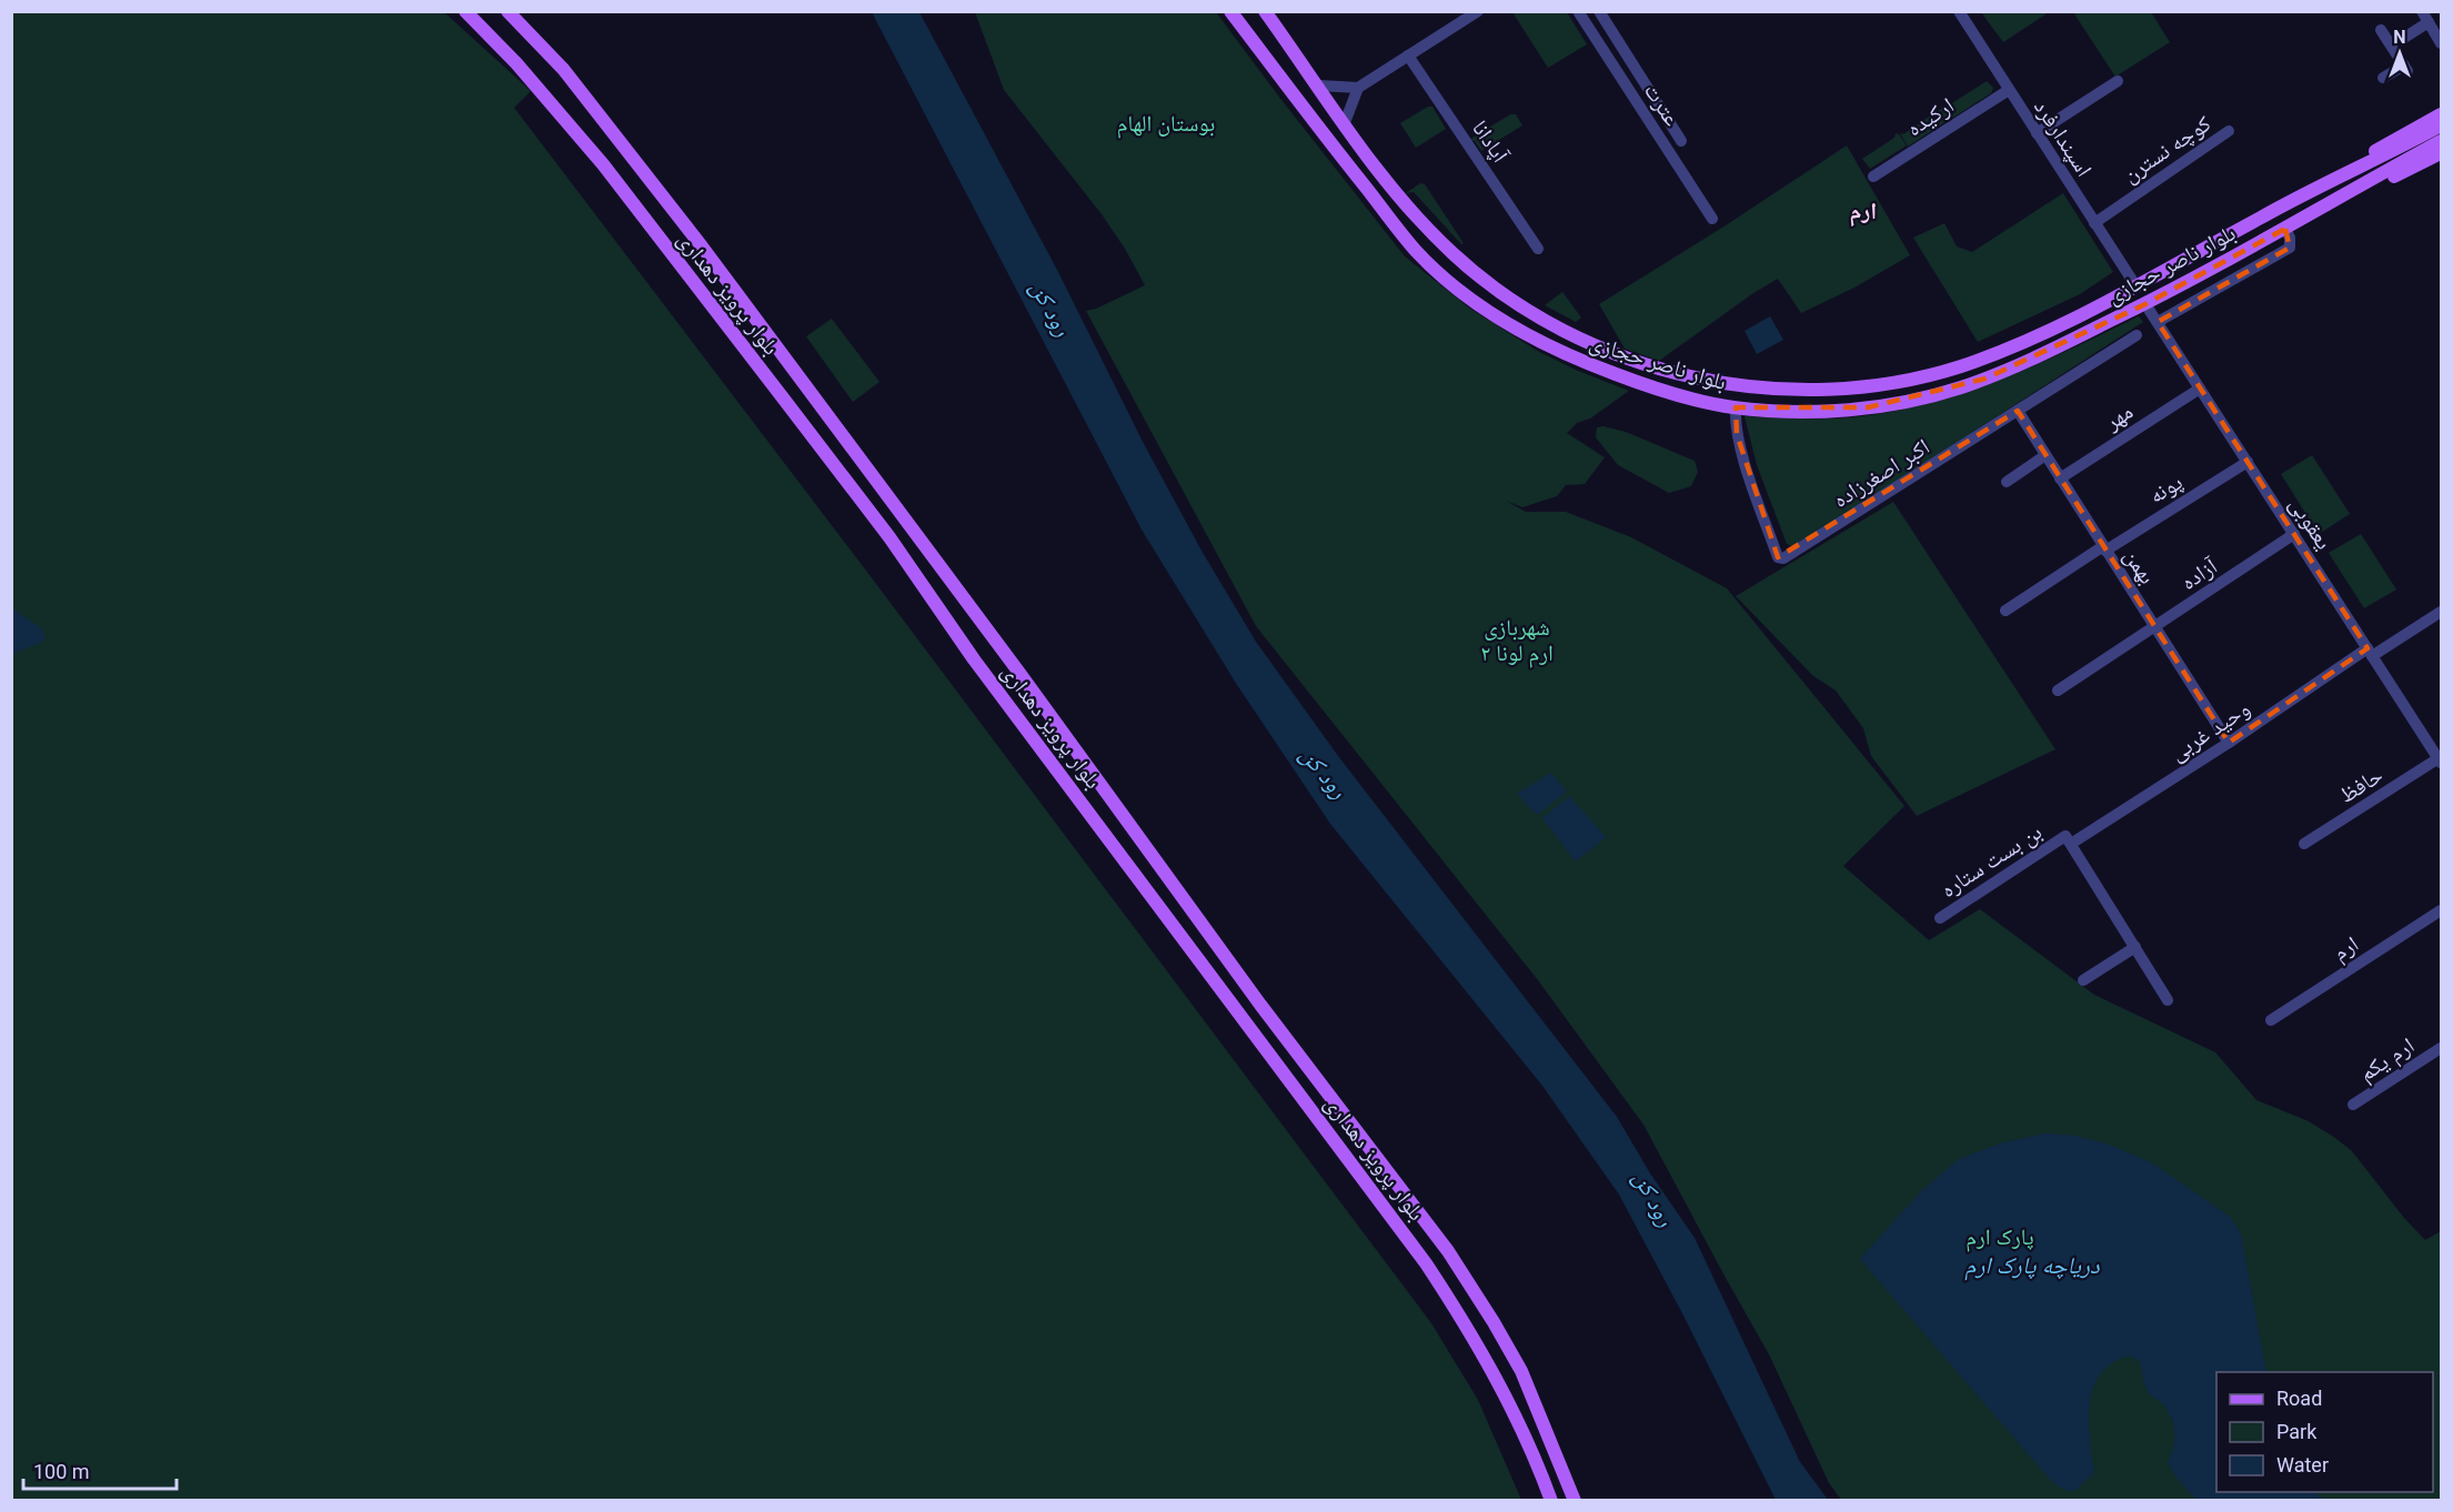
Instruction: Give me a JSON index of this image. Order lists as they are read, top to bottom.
{
  "streets": {
    "main road": ["بلوار ناصر حجازی", "بلوار پرویز دهداری"],
    "street": [
      "عترت",
      "ارکیده",
      "اسپندارفرد",
      "آپادانا",
      "کوچه نسترن",
      "مهر",
      "اکبر اصغرزاده",
      "پونه",
      "یعقوبی",
      "بهمن",
      "آزاده",
      "وحید غربی",
      "حافظ",
      "بن بست ستاره",
      "ارم",
      "ارم یکم"
    ]
  },
  "crossings": [
    ["ارکیده", "اسپندارفرد"],
    ["اسپندارفرد", "کوچه نسترن"],
    ["اسپندارفرد", "بلوار ناصر حجازی"],
    ["بلوار ناصر حجازی", "اکبر اصغرزاده"],
    ["بلوار ناصر حجازی", "یعقوبی"],
    ["مهر", "یعقوبی"],
    ["مهر", "بهمن"],
    ["اکبر اصغرزاده", "بهمن"],
    ["پونه", "یعقوبی"],
    ["پونه", "بهمن"],
    ["یعقوبی", "آزاده"],
    ["یعقوبی", "وحید غربی"],
    ["یعقوبی", "حافظ"],
    ["بهمن", "آزاده"],
    ["بهمن", "وحید غربی"],
    ["وحید غربی", "بن بست ستاره"]
  ],
  "districts": ["ارم"],
  "water": ["رود کن", "دریاچه پارک ارم"],
  "parks": ["بوستان الهام", "شهربازی ارم لونا ۲", "پارک ارم"],
  "legend": ["Road", "Park", "Water"],
  "scale_bar": "100 m",
  "north": "top"
}
